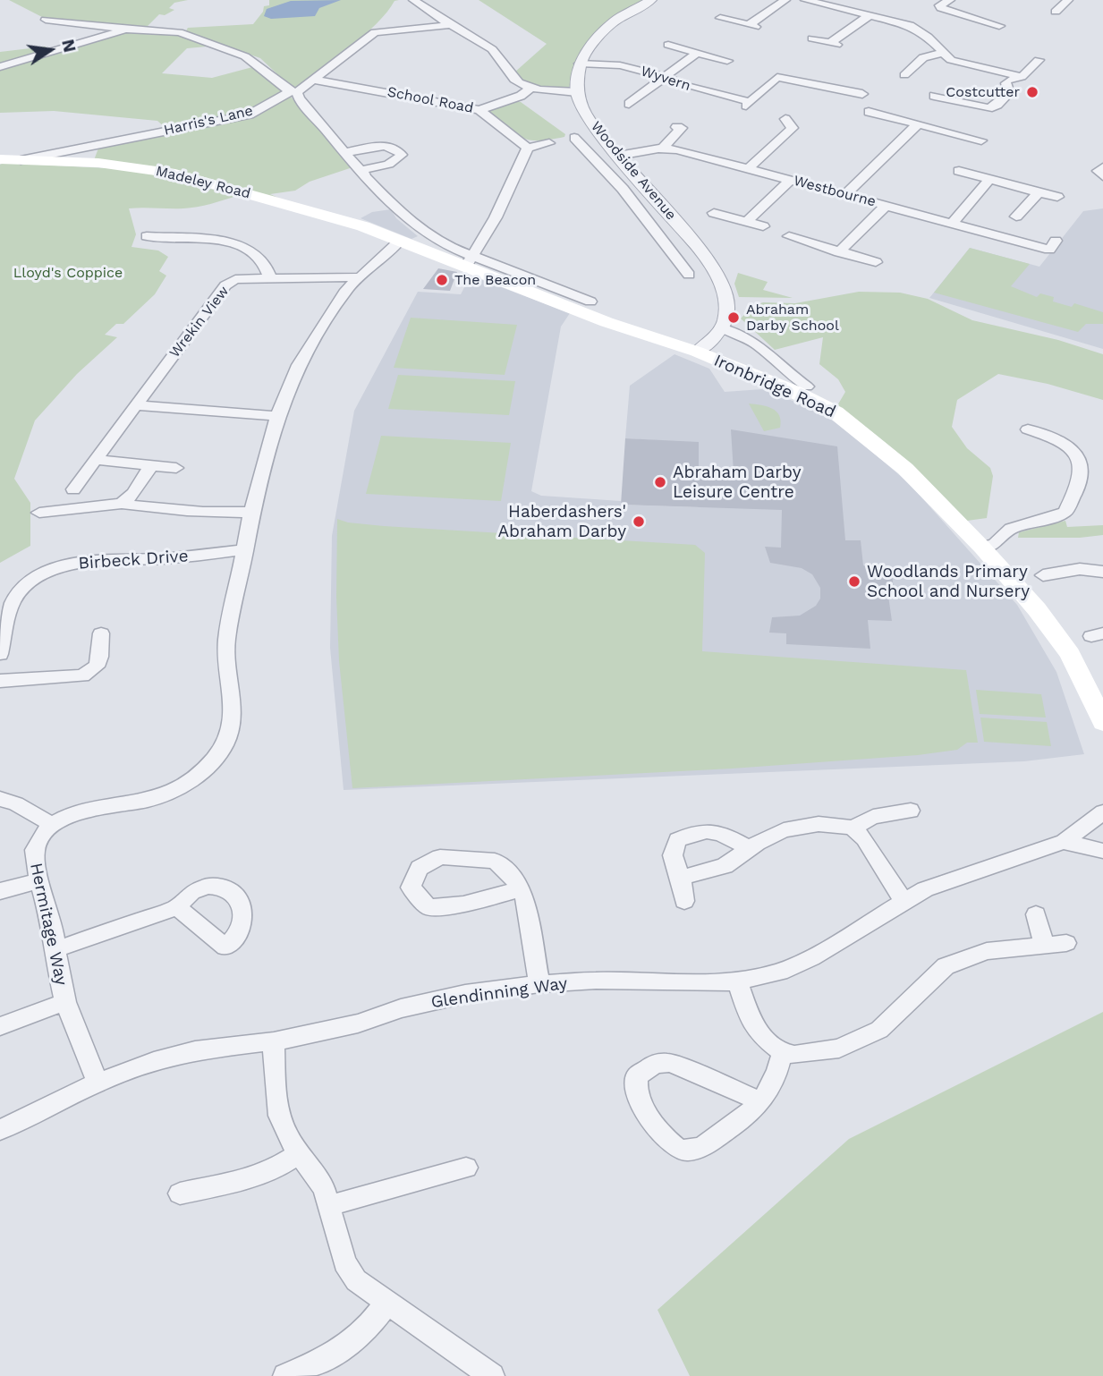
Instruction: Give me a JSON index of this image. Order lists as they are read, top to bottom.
{
  "streets": {
    "main road": ["Madeley Road", "Ironbridge Road"],
    "street": [
      "Wyvern",
      "School Road",
      "Harris's Lane",
      "Woodside Avenue",
      "Westbourne",
      "Wrekin View",
      "Birbeck Drive",
      "Hermitage Way",
      "Glendinning Way"
    ]
  },
  "crossings": [
    ["School Road", "Harris's Lane"],
    ["Harris's Lane", "Madeley Road"],
    ["Woodside Avenue", "Westbourne"],
    ["Madeley Road", "Ironbridge Road"],
    ["Hermitage Way", "Glendinning Way"]
  ],
  "parks": ["Lloyd's Coppice"],
  "places": [
    "Costcutter",
    "The Beacon",
    "Abraham Darby School",
    "Abraham Darby Leisure Centre",
    "Haberdashers' Abraham Darby",
    "Woodlands Primary School and Nursery"
  ],
  "north": "right"
}
